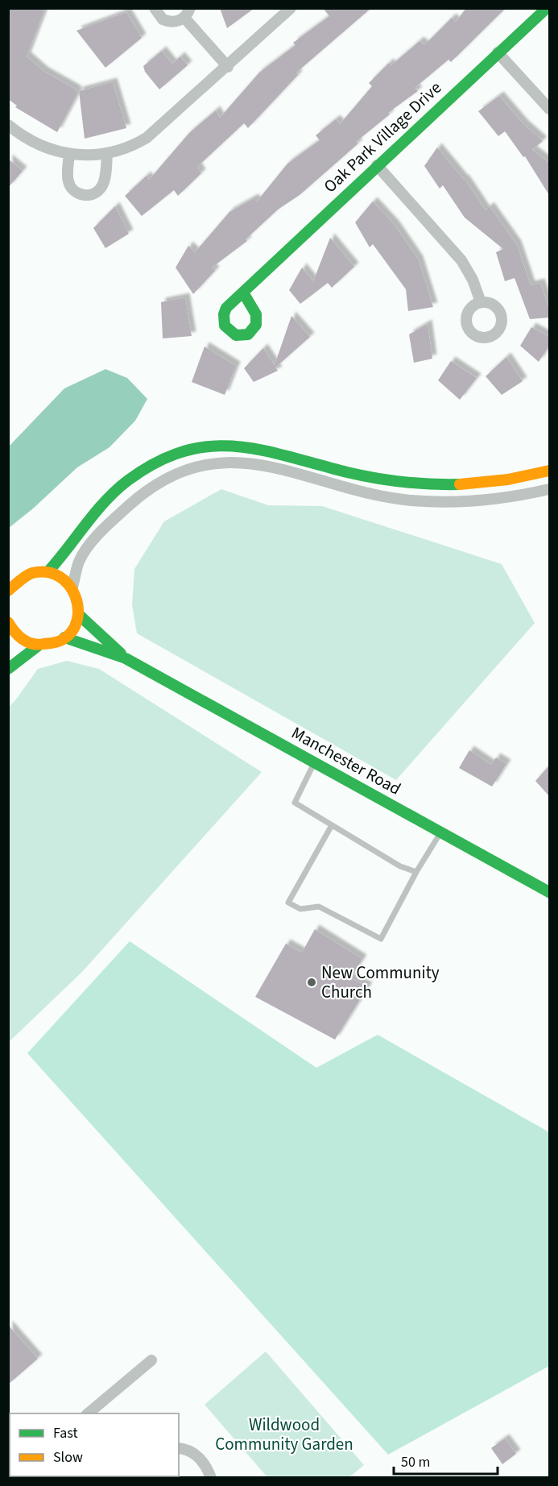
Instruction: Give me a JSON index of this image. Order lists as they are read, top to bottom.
{
  "streets": {
    "street": ["Oak Park Village Drive", "Manchester Road"]
  },
  "parks": ["Wildwood Community Garden"],
  "places": ["New Community Church"],
  "legend": ["Fast", "Slow"],
  "scale_bar": "50 m"
}
